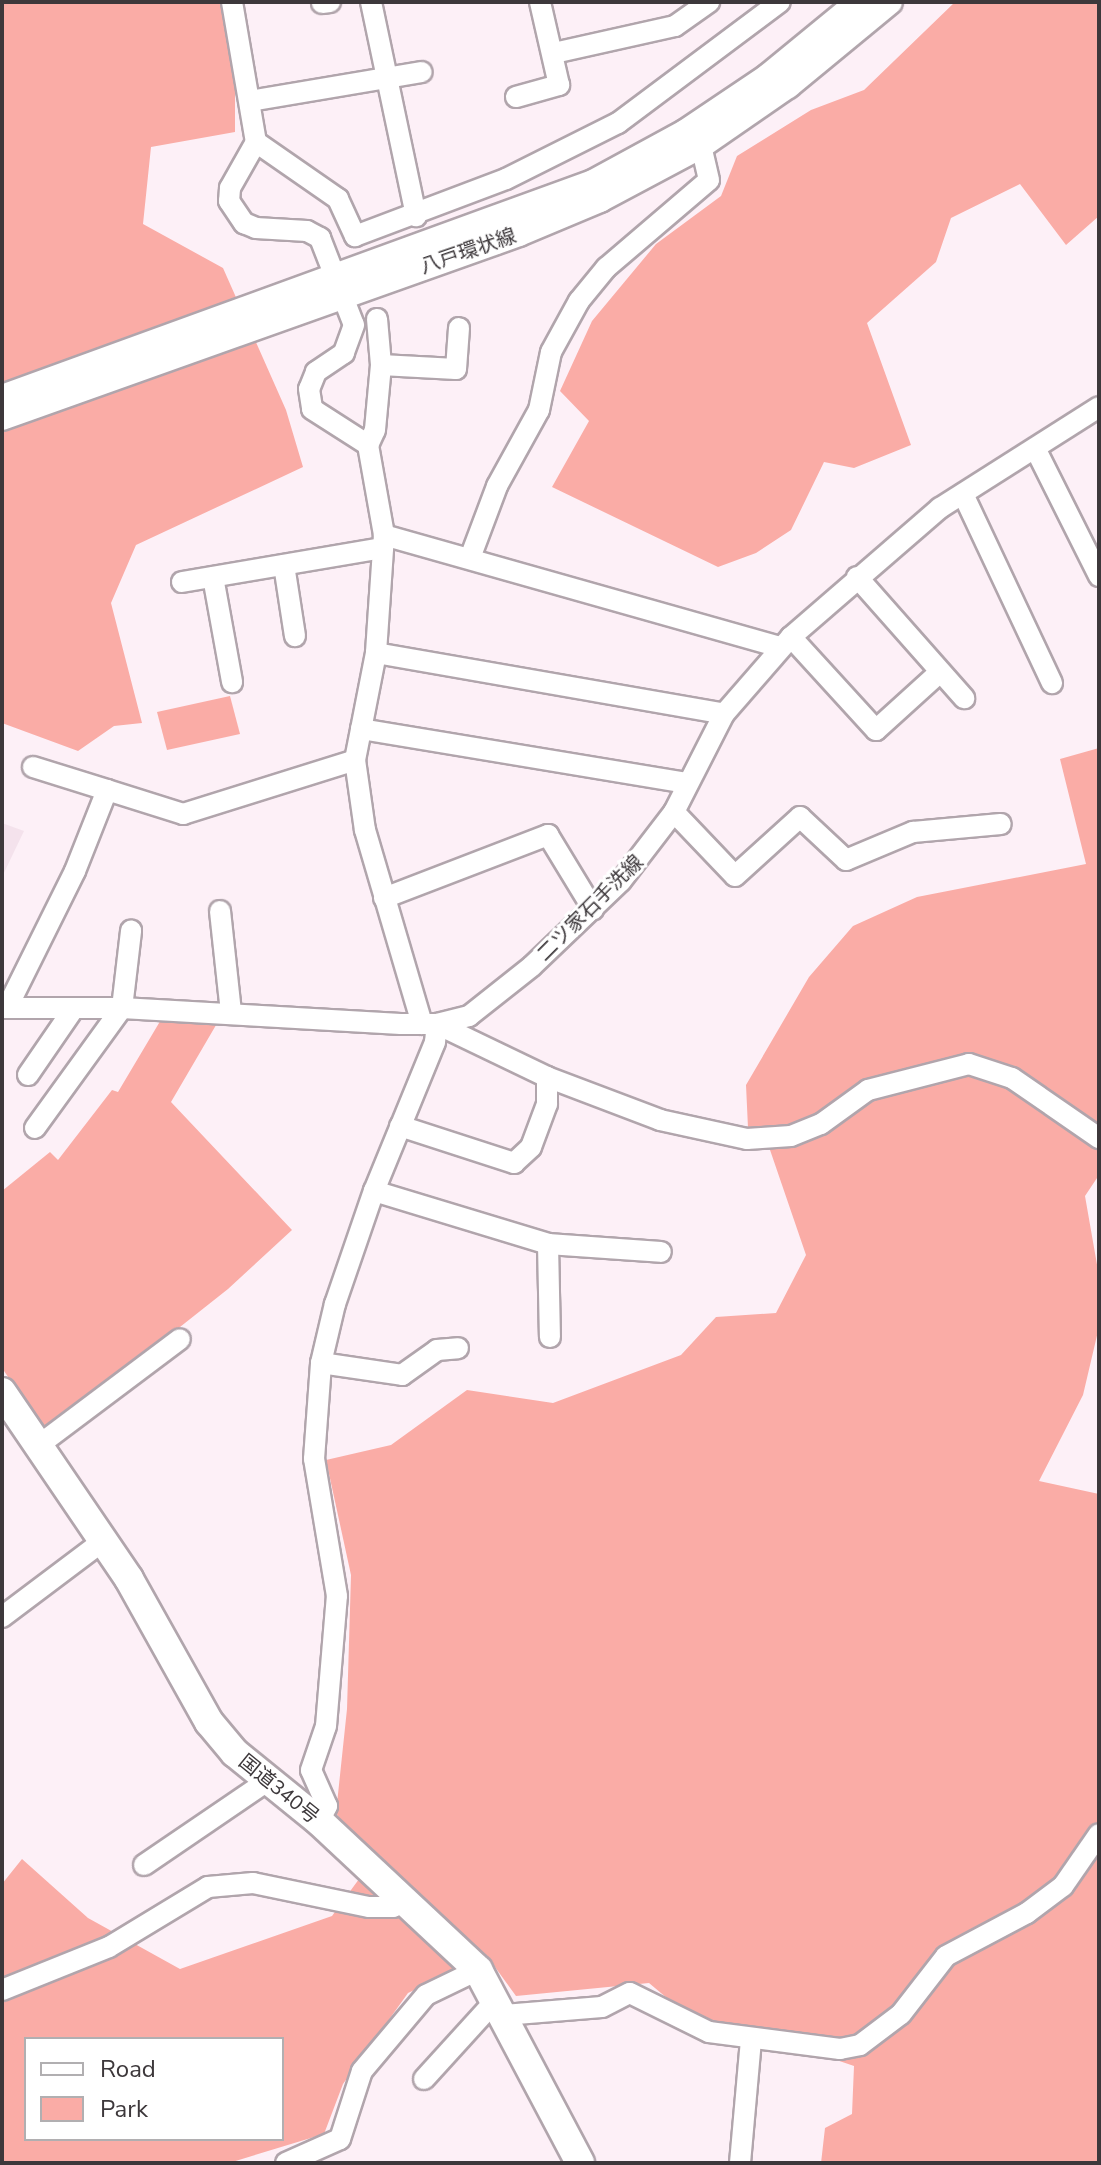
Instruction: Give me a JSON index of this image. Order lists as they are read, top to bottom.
{
  "streets": {
    "highway": ["国道340号"],
    "main road": ["八戸環状線"],
    "street": ["二ツ家石手洗線"]
  },
  "legend": ["Road", "Park"]
}
